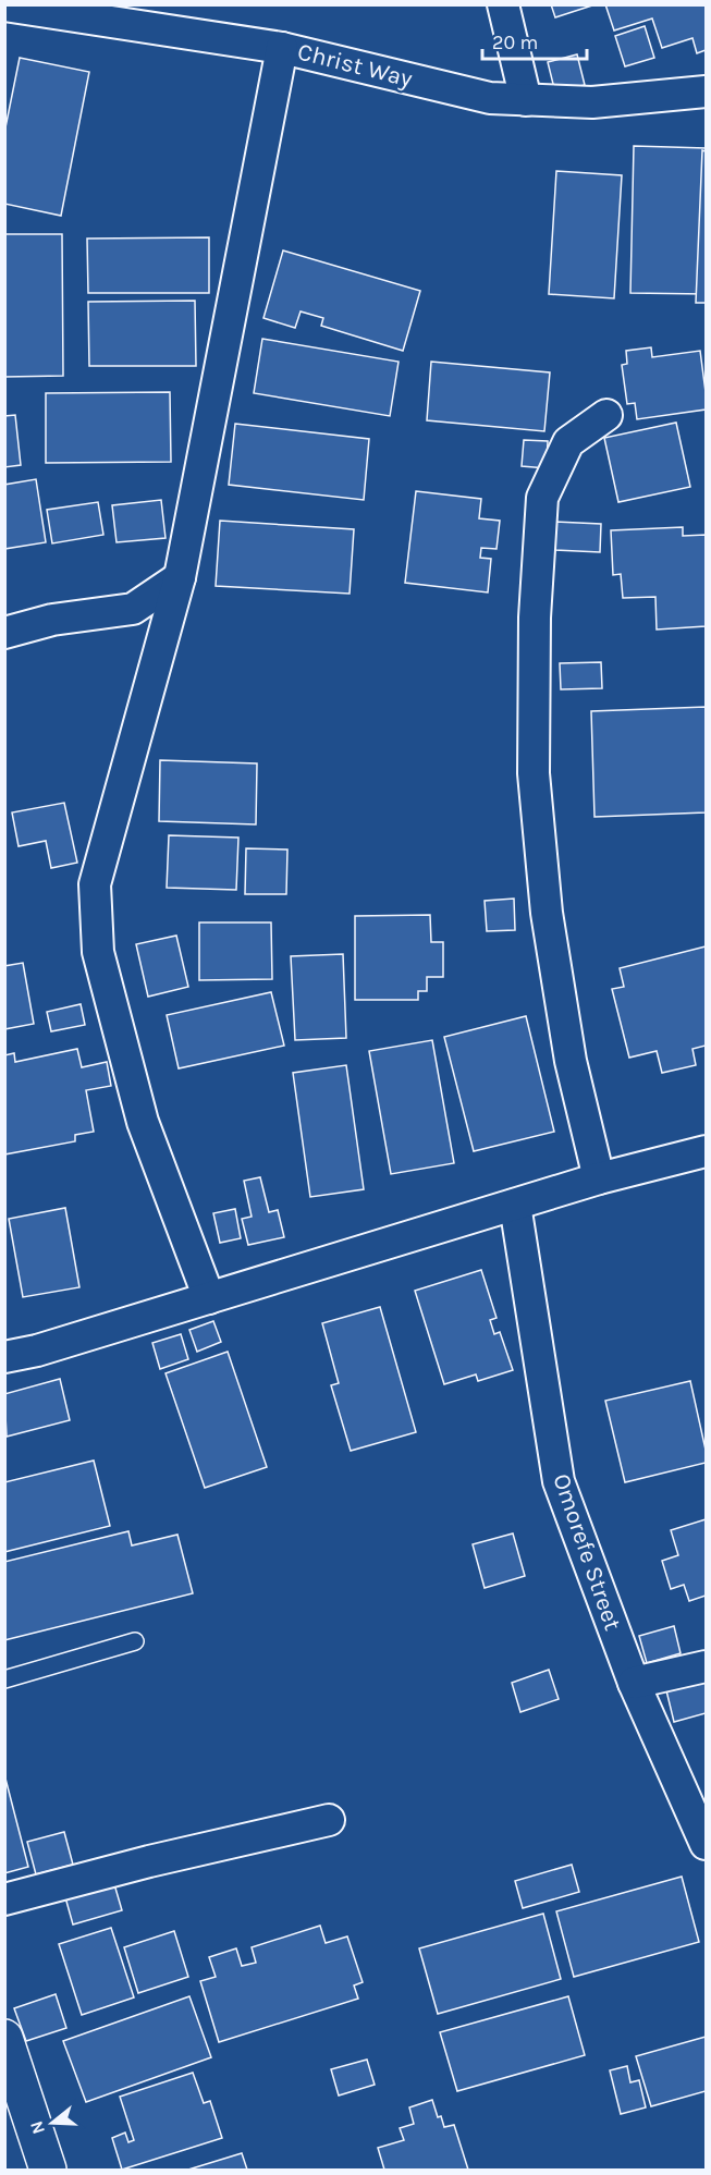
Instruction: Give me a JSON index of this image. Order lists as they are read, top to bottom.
{
  "streets": {
    "street": ["Christ Way", "Omorefe Street"]
  },
  "scale_bar": "20 m",
  "north": "left"
}
